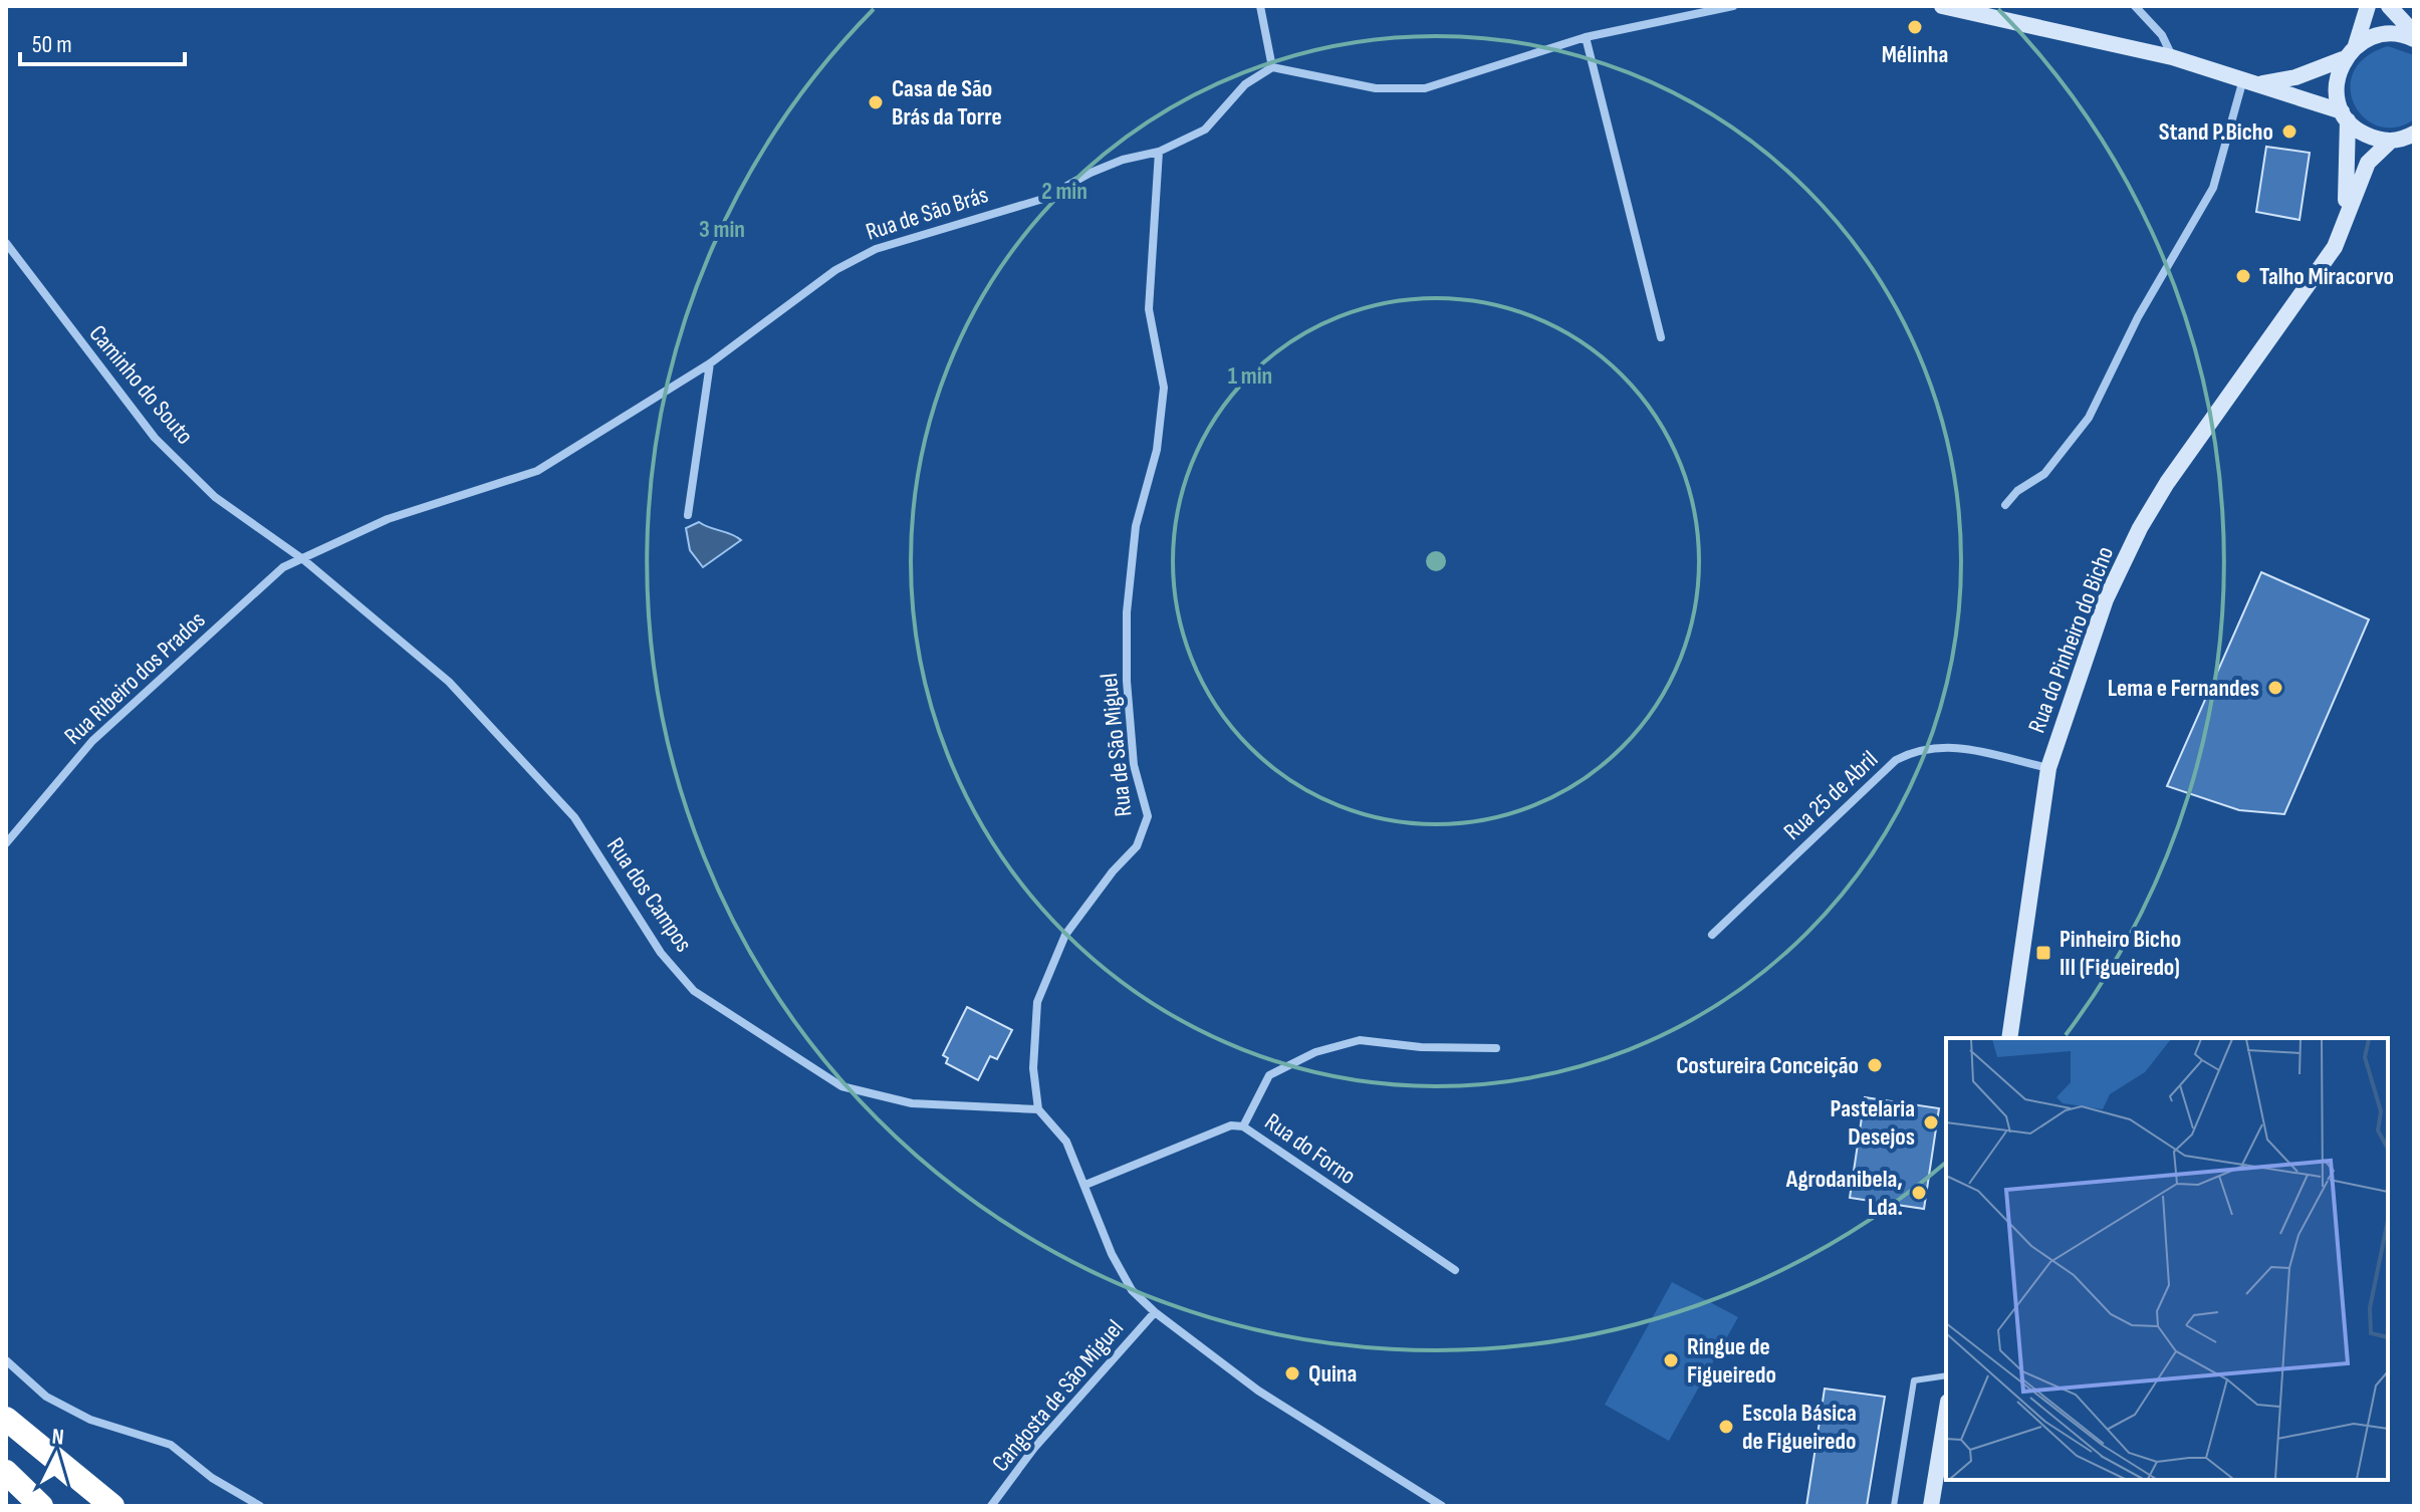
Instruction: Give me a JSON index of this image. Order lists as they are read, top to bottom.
{
  "streets": {
    "main road": ["Rua do Pinheiro do Bicho"],
    "street": [
      "Rua de São Brás",
      "Caminho do Souto",
      "Rua Ribeiro dos Prados",
      "Rua de São Miguel",
      "Rua 25 de Abril",
      "Rua dos Campos",
      "Rua do Forno",
      "Cangosta de São Miguel"
    ]
  },
  "crossings": [
    ["Rua de São Brás", "Caminho do Souto"],
    ["Rua de São Brás", "Rua Ribeiro dos Prados"],
    ["Rua de São Brás", "Rua de São Miguel"],
    ["Rua de São Brás", "Rua dos Campos"],
    ["Caminho do Souto", "Rua Ribeiro dos Prados"],
    ["Caminho do Souto", "Rua dos Campos"],
    ["Rua do Pinheiro do Bicho", "Rua 25 de Abril"],
    ["Rua Ribeiro dos Prados", "Rua dos Campos"],
    ["Rua de São Miguel", "Rua dos Campos"]
  ],
  "places": {
    "other": [
      "Mélinha",
      "Casa de São Brás da Torre",
      "Stand P.Bicho",
      "Talho Miracorvo",
      "Lema e Fernandes",
      "Costureira Conceição",
      "Pastelaria Desejos",
      "Agrodanibela, Lda.",
      "Ringue de Figueiredo",
      "Quina",
      "Escola Básica de Figueiredo"
    ],
    "transit": ["Pinheiro Bicho III (Figueiredo)"]
  },
  "scale_bar": "50 m",
  "north": "top",
  "rings": ["2 min", "3 min", "1 min"]
}
